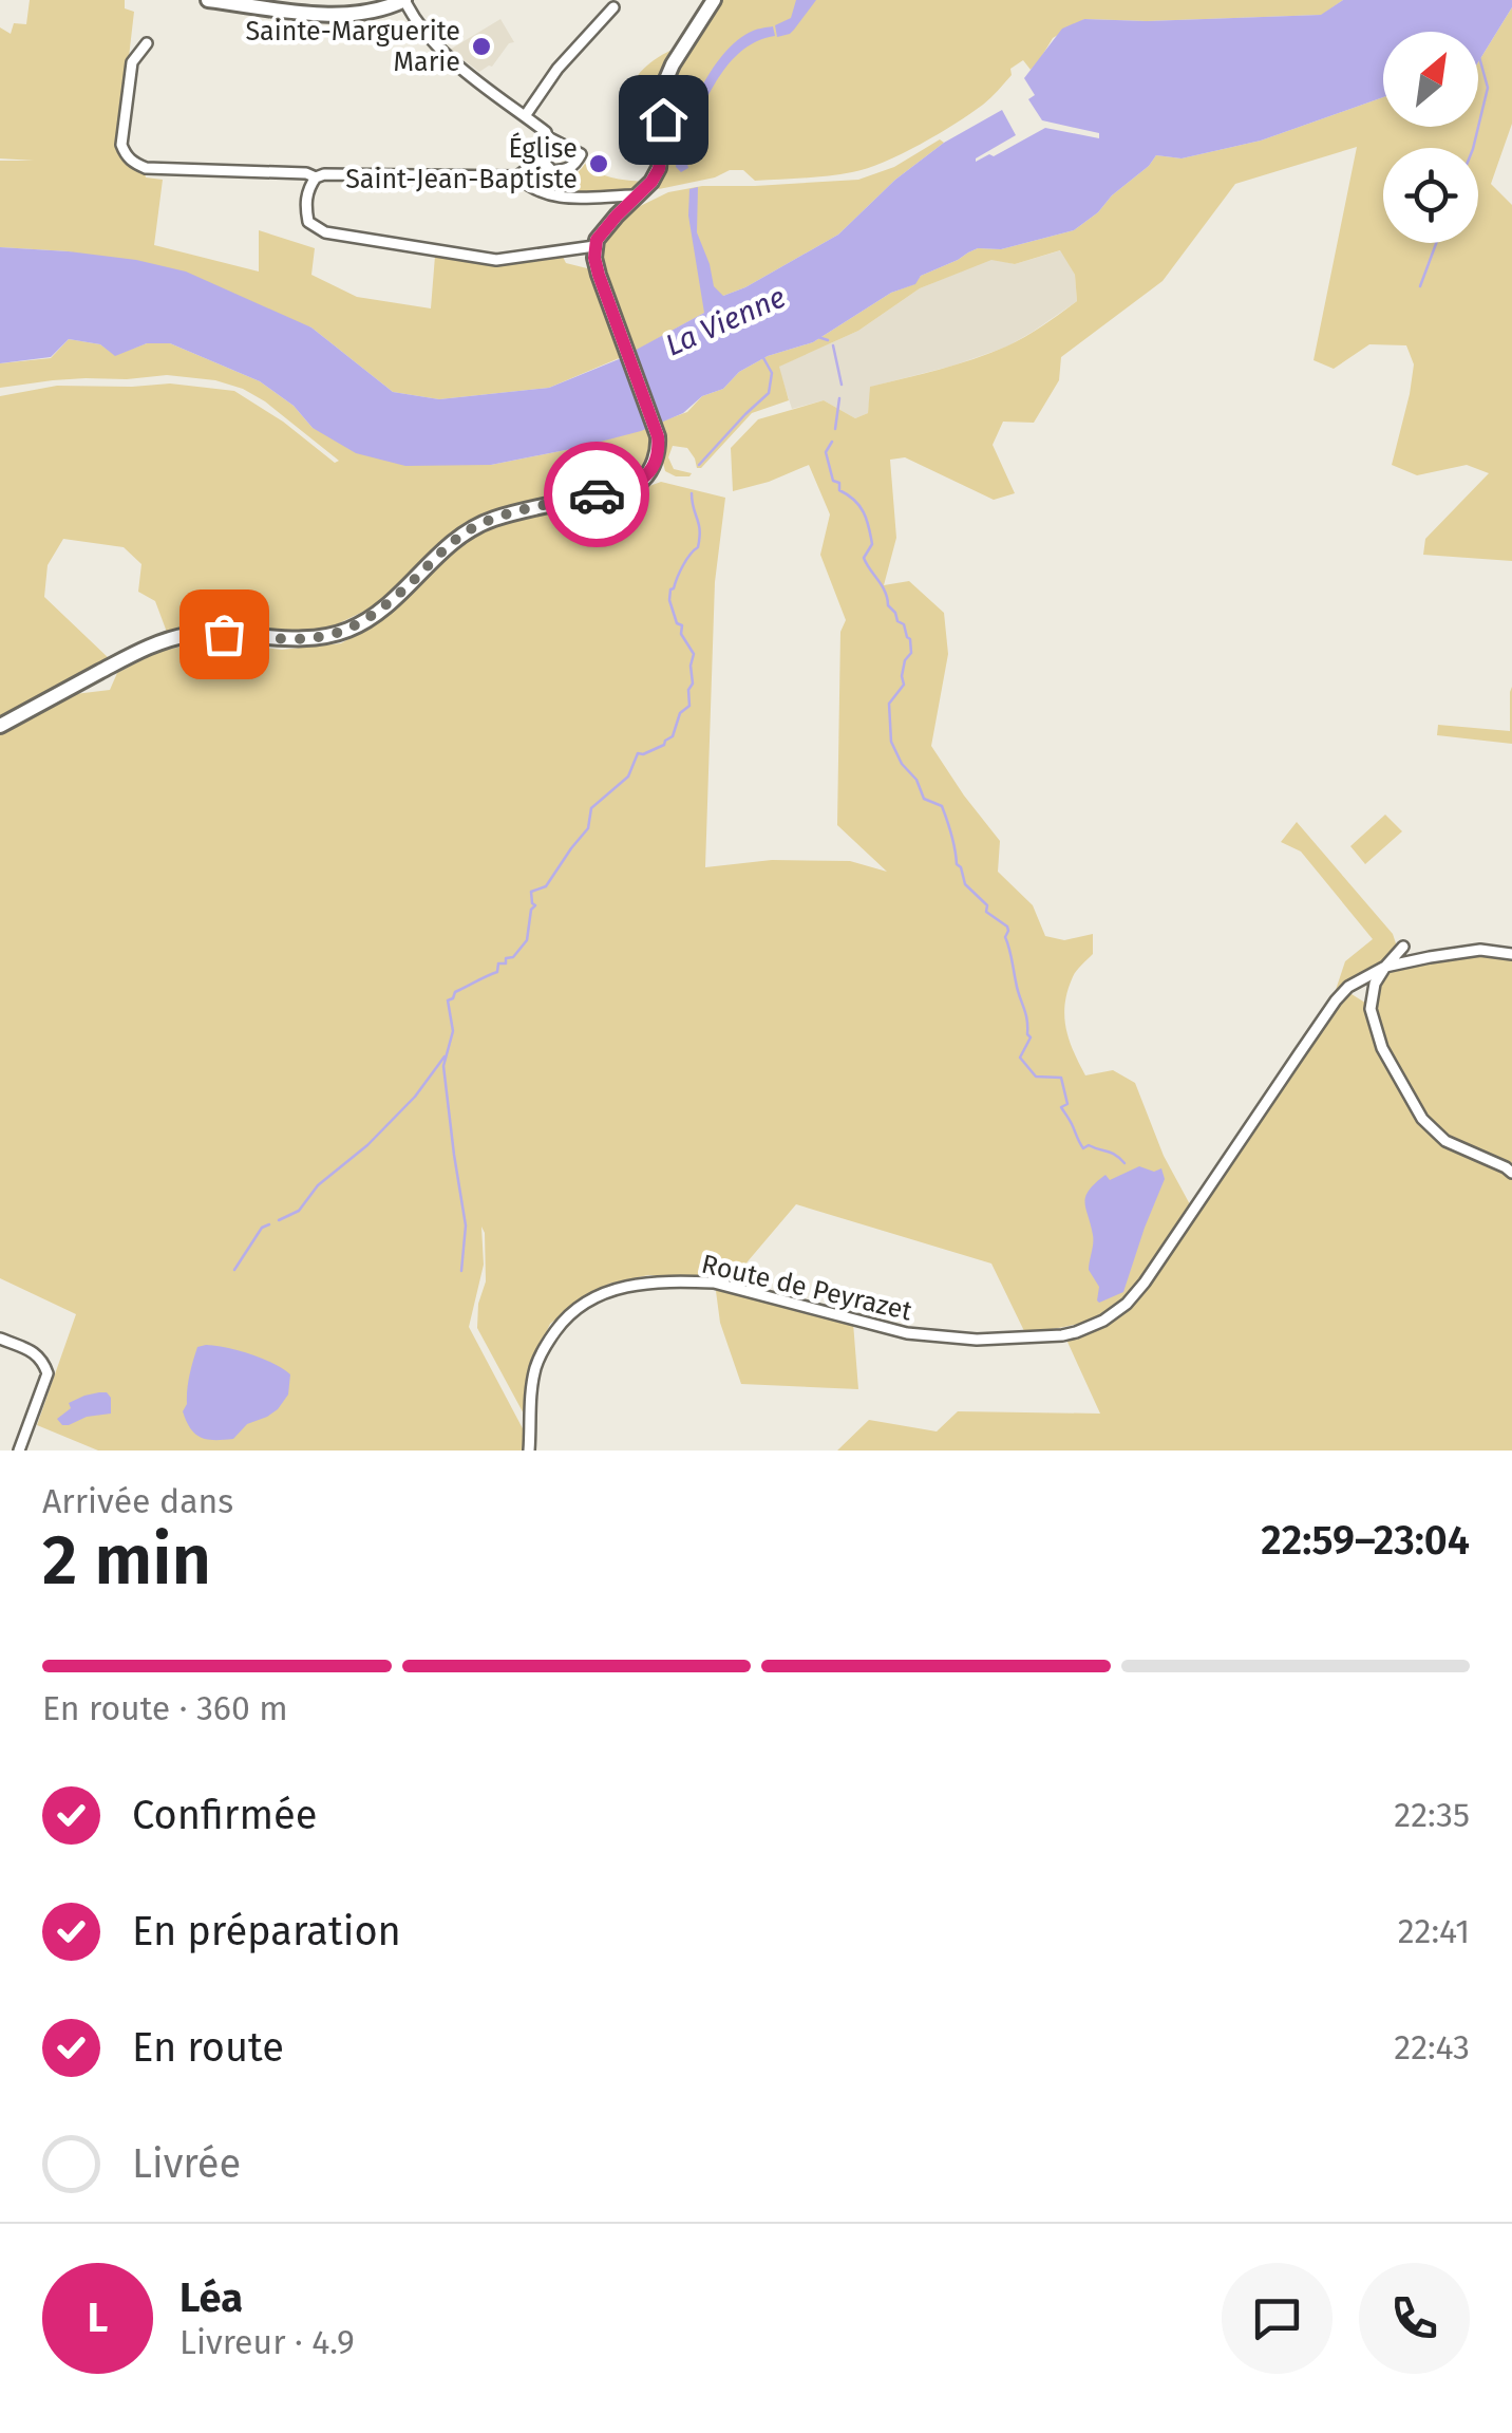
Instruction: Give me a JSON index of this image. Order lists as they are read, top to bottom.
{
  "streets": {
    "street": ["Route de Peyrazet"]
  },
  "water": ["La Vienne"],
  "places": ["Sainte-Marguerite Marie", "Église Saint-Jean-Baptiste"],
  "north": "top right",
  "page": {
    "heading": ["2 min", "Arrivée dans", "22:59–23:04"],
    "panel": ["Léa", "Livreur · 4.9"],
    "bar": "En route · 360 m",
    "list": [
      ["Confirmée", "22:35"],
      ["En préparation", "22:41"],
      ["En route", "22:43"],
      "Livrée"
    ],
    "round": "L"
  }
}
